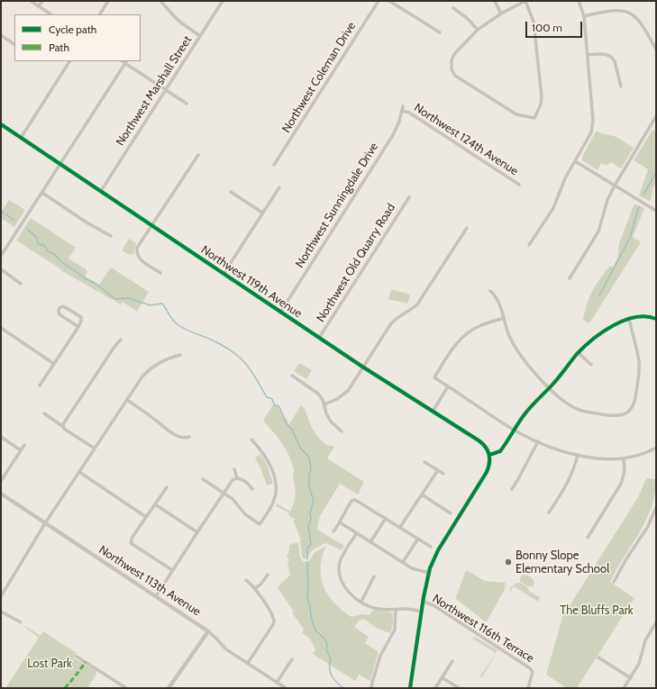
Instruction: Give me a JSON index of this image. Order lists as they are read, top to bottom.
{
  "streets": {
    "street": [
      "Northwest Coleman Drive",
      "Northwest Marshall Street",
      "Northwest 124th Avenue",
      "Northwest Sunningdale Drive",
      "Northwest Old Quarry Road",
      "Northwest 119th Avenue",
      "Northwest 113th Avenue",
      "Northwest 116th Terrace"
    ]
  },
  "crossings": [
    ["Northwest Marshall Street", "Northwest 119th Avenue"],
    ["Northwest 124th Avenue", "Northwest Sunningdale Drive"],
    ["Northwest Sunningdale Drive", "Northwest 119th Avenue"],
    ["Northwest Old Quarry Road", "Northwest 119th Avenue"]
  ],
  "parks": ["The Bluffs Park", "Lost Park"],
  "places": ["Bonny Slope Elementary School"],
  "legend": ["Cycle path", "Path"],
  "scale_bar": "100 m"
}
